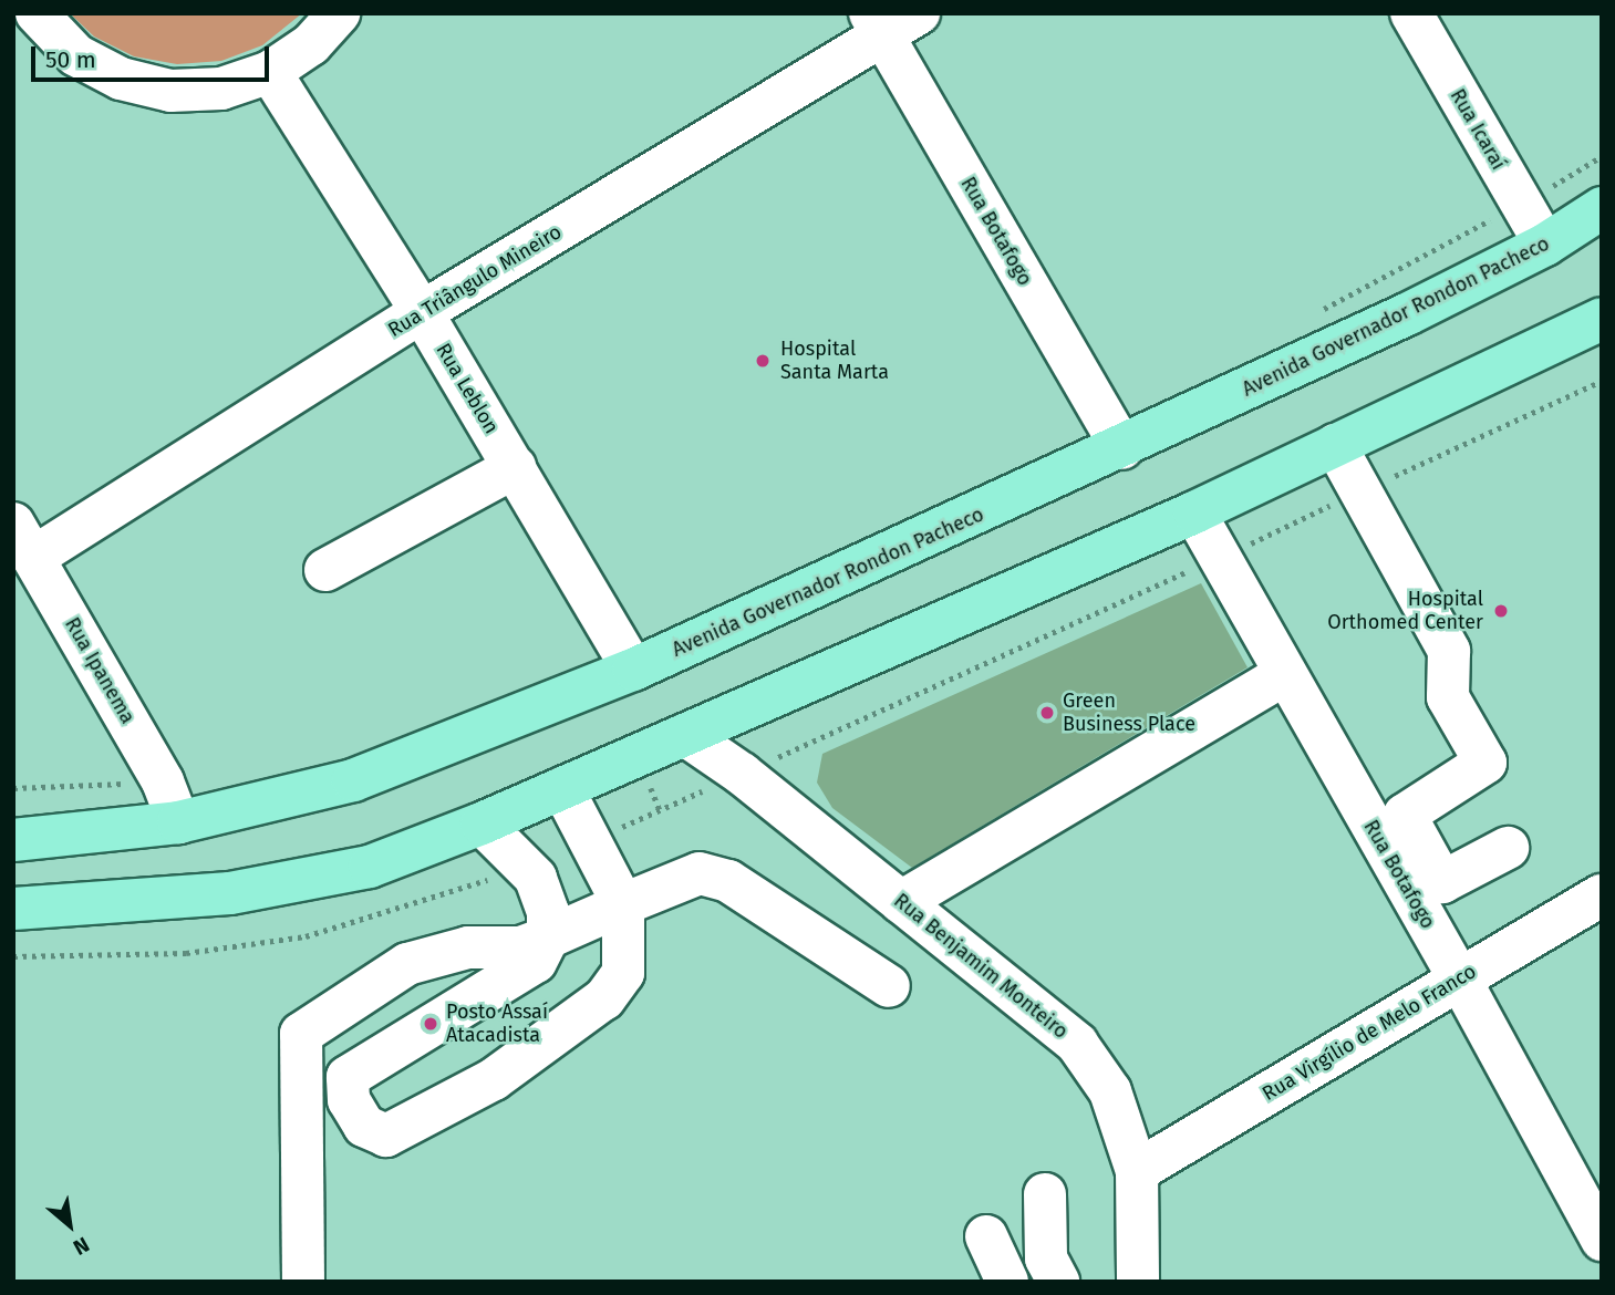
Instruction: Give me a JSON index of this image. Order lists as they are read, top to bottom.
{
  "streets": {
    "main road": ["Avenida Governador Rondon Pacheco"],
    "street": [
      "Rua Icaraí",
      "Rua Botafogo",
      "Rua Triângulo Mineiro",
      "Rua Leblon",
      "Rua Ipanema",
      "Rua Benjamim Monteiro",
      "Rua Virgílio de Melo Franco"
    ]
  },
  "crossings": [
    ["Rua Icaraí", "Avenida Governador Rondon Pacheco"],
    ["Rua Botafogo", "Rua Triângulo Mineiro"],
    ["Rua Botafogo", "Avenida Governador Rondon Pacheco"],
    ["Rua Botafogo", "Rua Virgílio de Melo Franco"],
    ["Rua Triângulo Mineiro", "Rua Leblon"],
    ["Rua Triângulo Mineiro", "Rua Ipanema"],
    ["Avenida Governador Rondon Pacheco", "Rua Leblon"],
    ["Avenida Governador Rondon Pacheco", "Rua Ipanema"],
    ["Rua Benjamim Monteiro", "Rua Virgílio de Melo Franco"]
  ],
  "places": [
    "Hospital Santa Marta",
    "Hospital Orthomed Center",
    "Green Business Place",
    "Posto Assaí Atacadista"
  ],
  "scale_bar": "50 m",
  "north": "bottom right"
}
